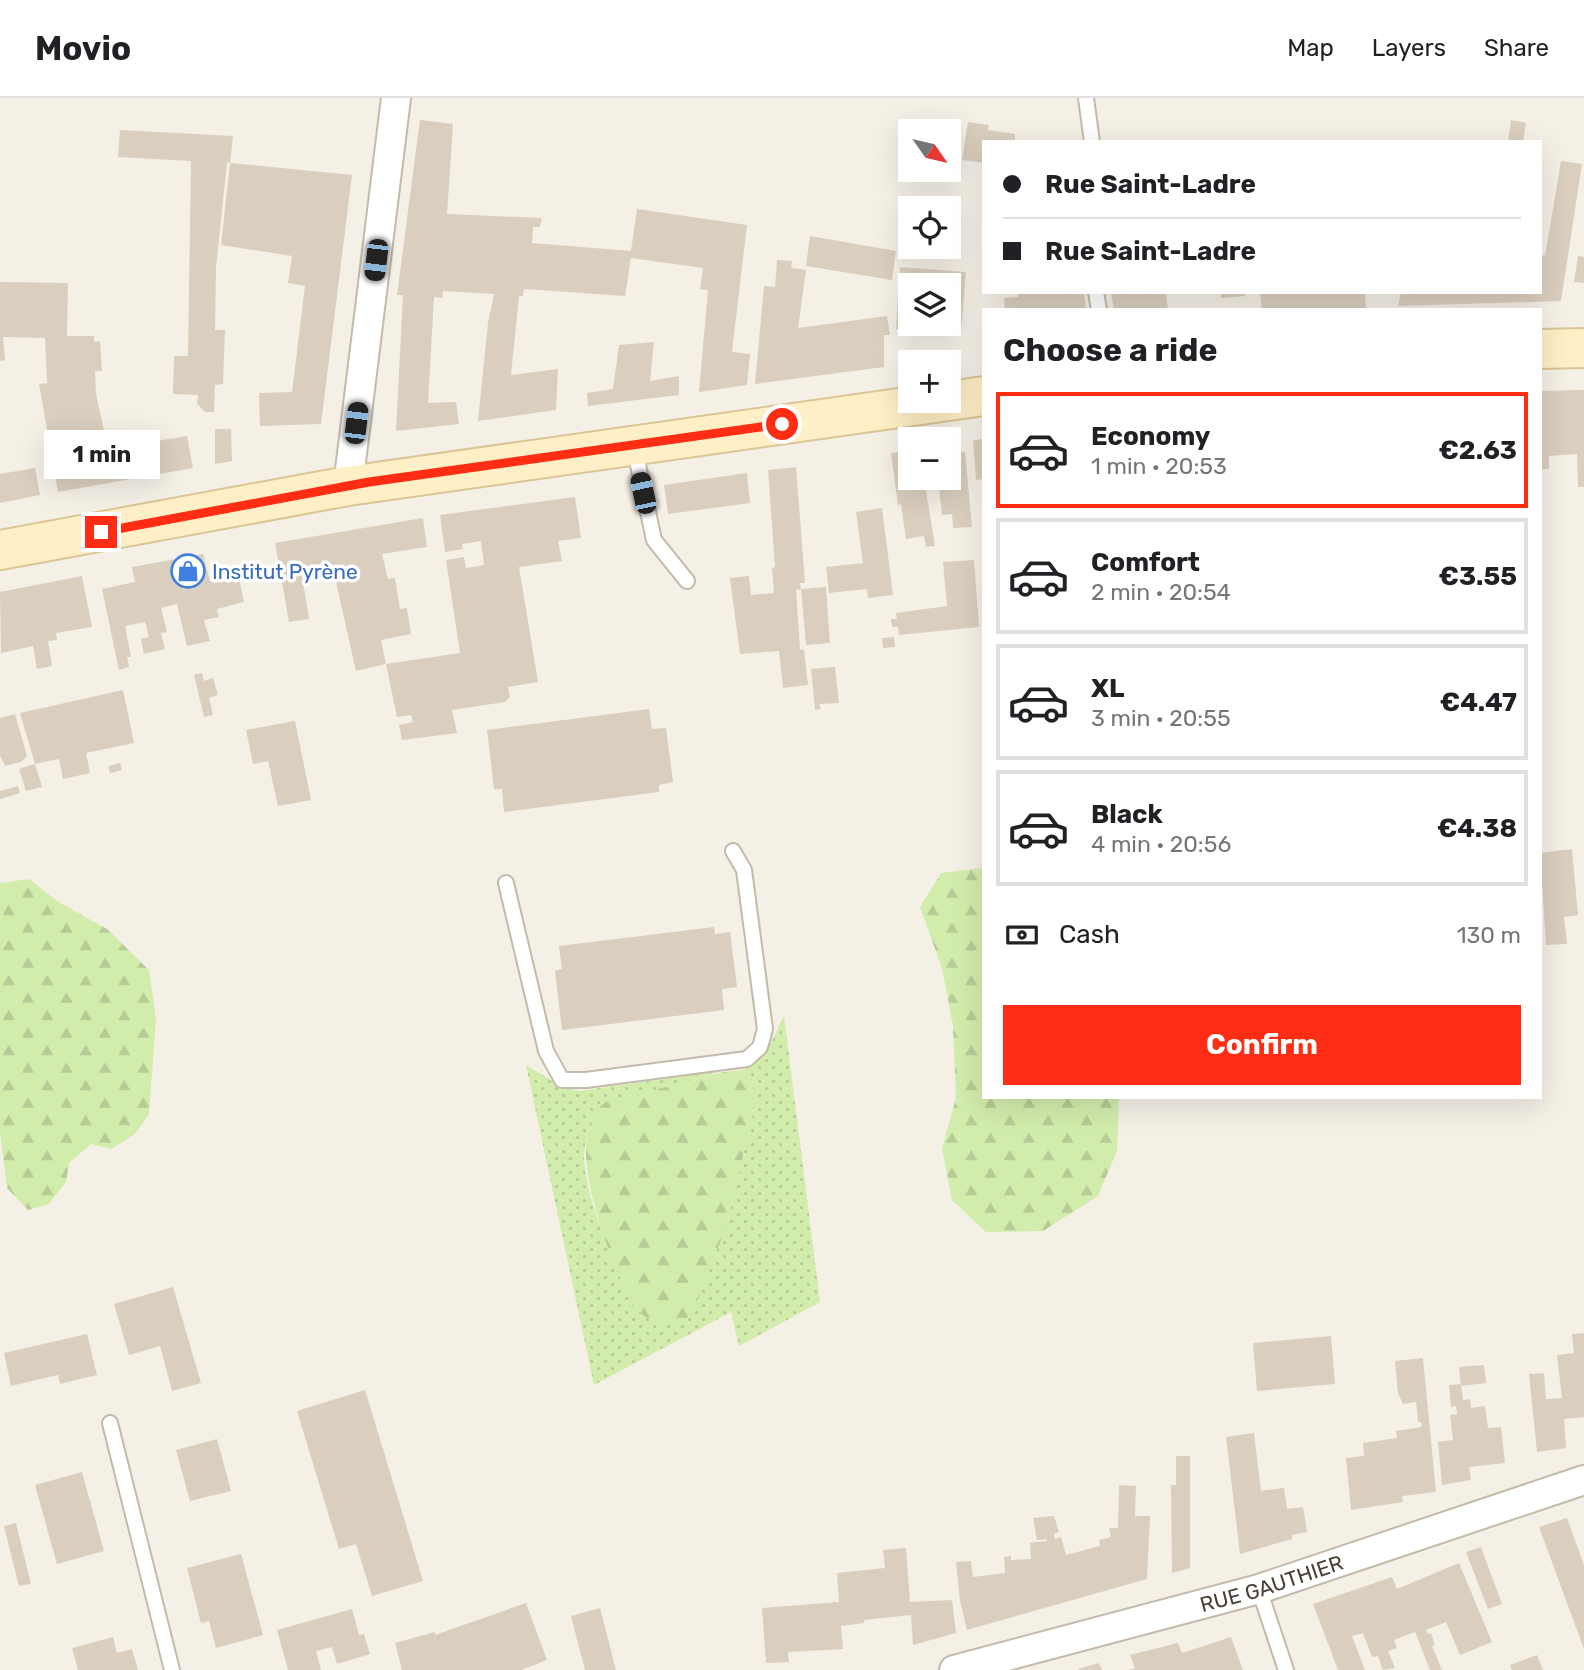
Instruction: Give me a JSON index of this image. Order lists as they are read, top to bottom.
{
  "streets": {
    "street": ["RUE GAUTHIER"]
  },
  "places": {
    "shop": ["Institut Pyrène"]
  },
  "north": "bottom right",
  "page": {
    "header": "Movio",
    "nav": ["Map", "Layers", "Share"],
    "map_buttons": ["+", "−"],
    "banner": ["Rue Saint-Ladre", "Rue Saint-Ladre"],
    "heading": "Choose a ride",
    "list": [
      {
        "name": "Economy",
        "note": "1 min · 20:53",
        "value": "€2.63"
      },
      {
        "name": "Comfort",
        "note": "2 min · 20:54",
        "value": "€3.55"
      },
      {
        "name": "XL",
        "note": "3 min · 20:55",
        "value": "€4.47"
      },
      {
        "name": "Black",
        "note": "4 min · 20:56",
        "value": "€4.38"
      }
    ],
    "bubble": "1 min",
    "pay": ["Cash", "130 m"],
    "buttons": "Confirm"
  }
}
